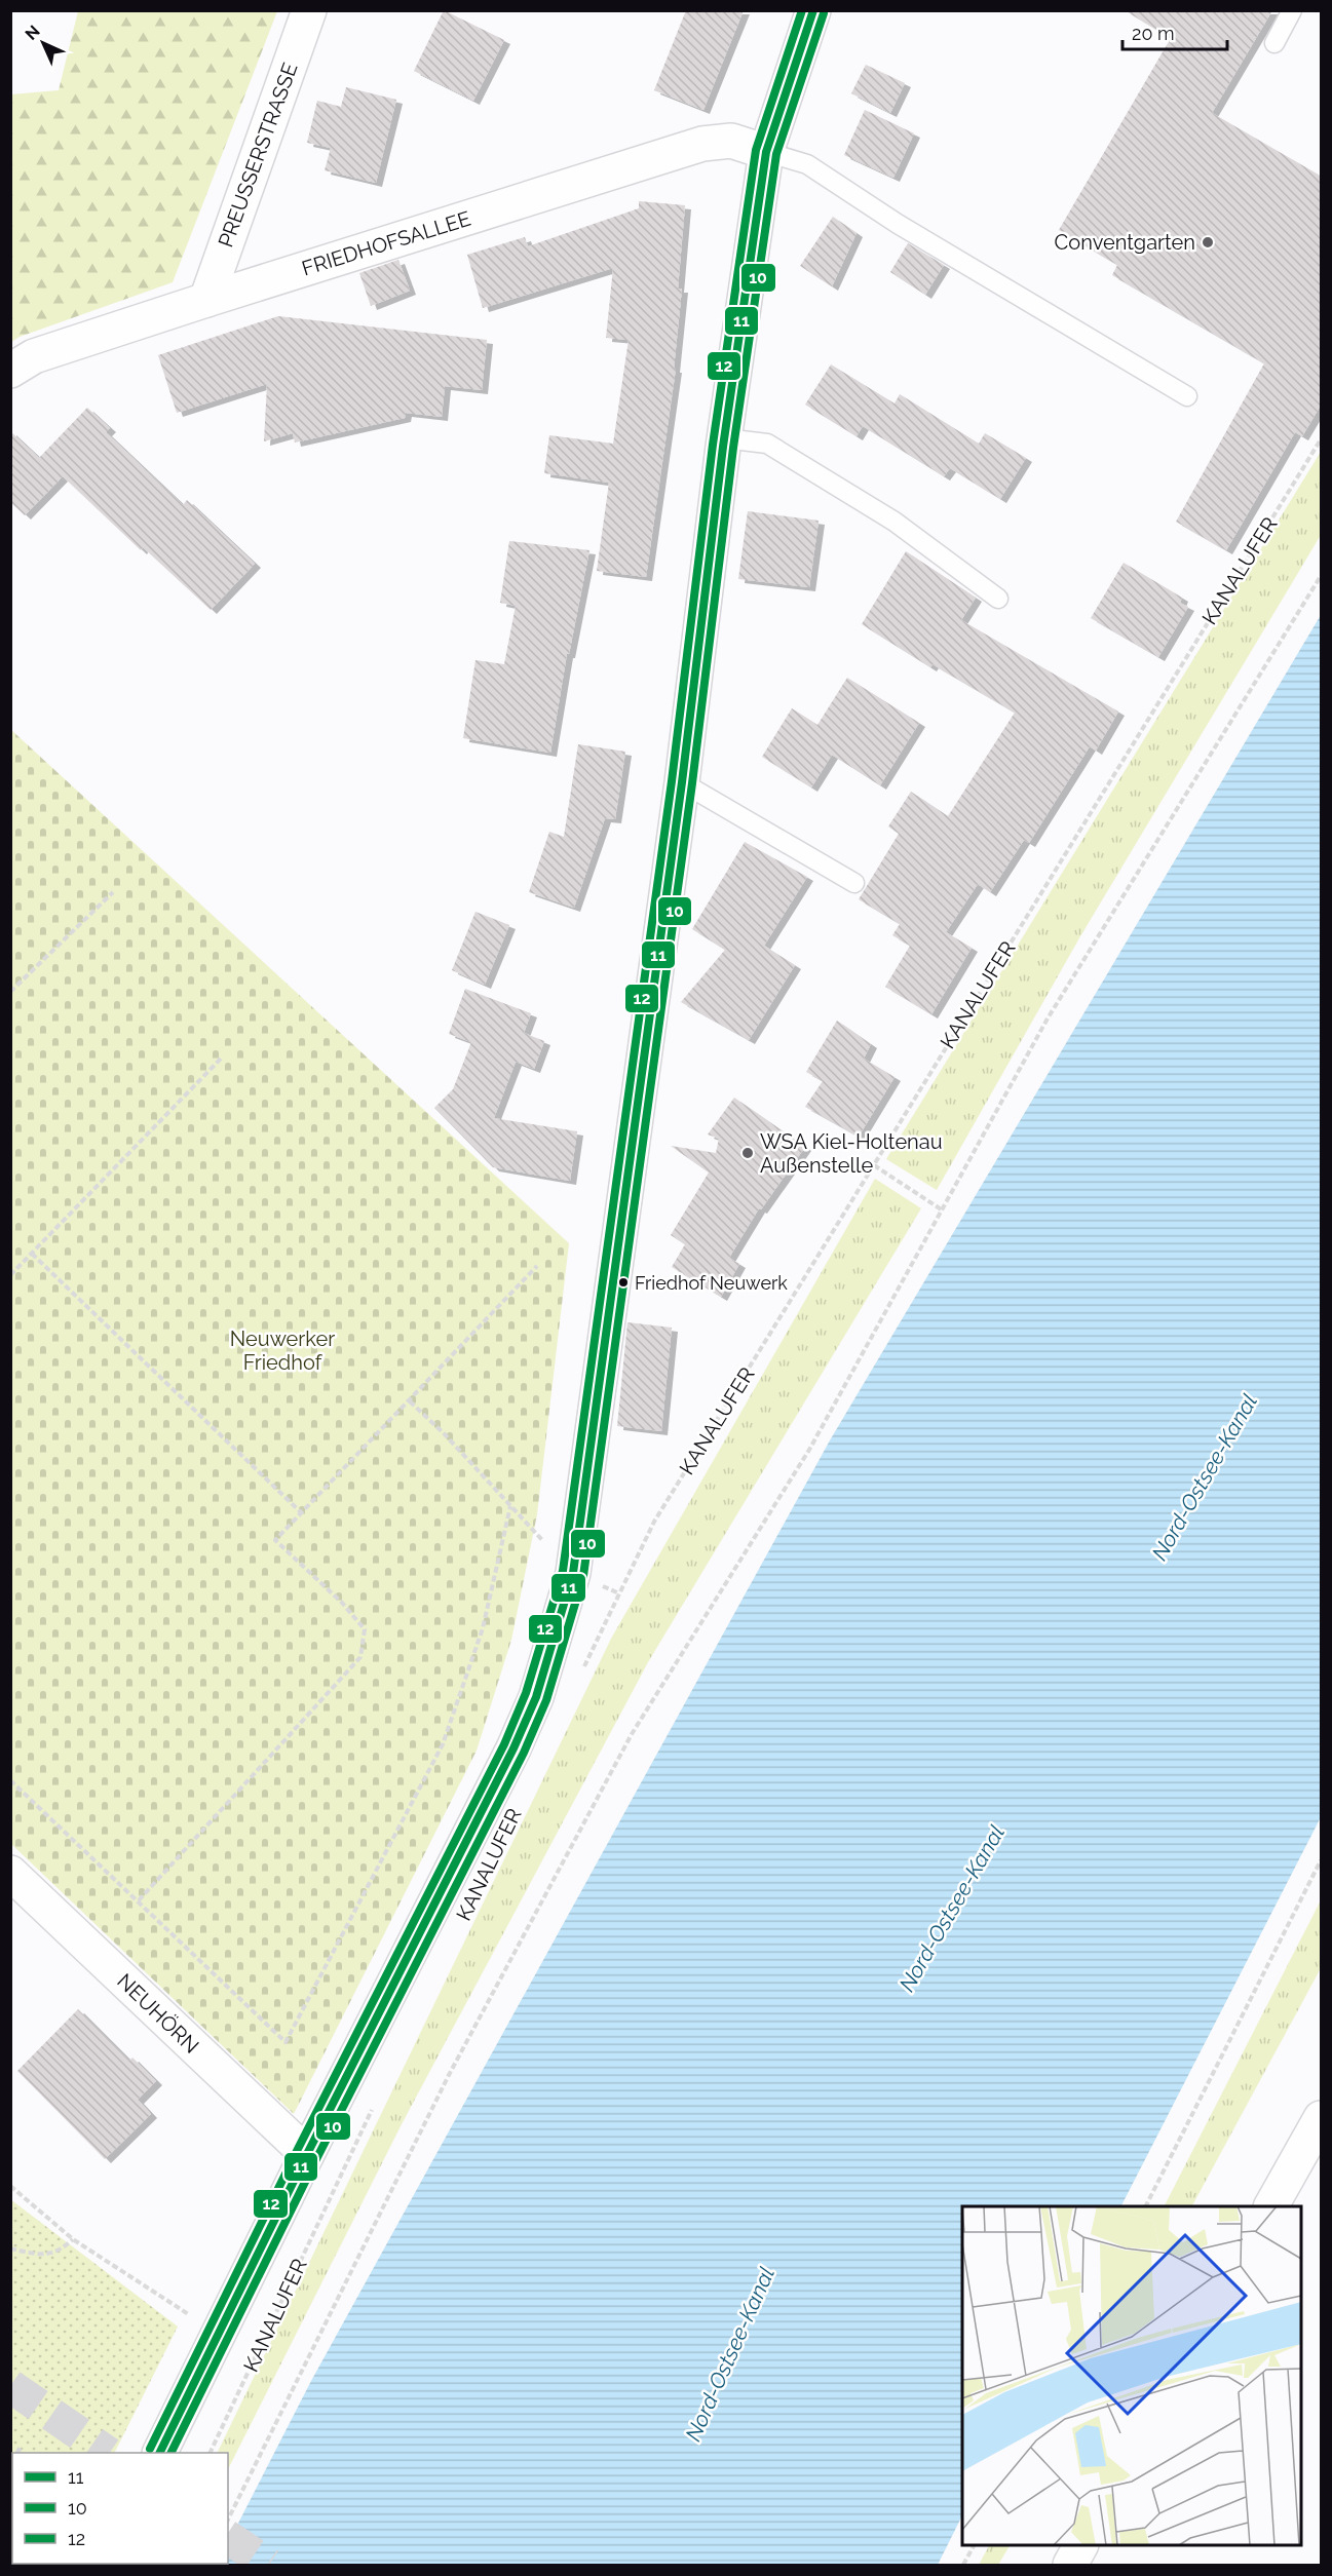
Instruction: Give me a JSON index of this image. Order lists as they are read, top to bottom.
{
  "streets": {
    "street": [
      "PREUSSERSTRASSE",
      "FRIEDHOFSALLEE",
      "KANALUFER",
      "NEUHÖRN"
    ]
  },
  "crossings": [
    ["PREUSSERSTRASSE", "FRIEDHOFSALLEE"],
    ["FRIEDHOFSALLEE", "KANALUFER"],
    ["KANALUFER", "NEUHÖRN"]
  ],
  "water": ["Nord-Ostsee-Kanal"],
  "parks": ["Neuwerker Friedhof"],
  "places": ["Conventgarten", "WSA Kiel-Holtenau Außenstelle", "Friedhof Neuwerk"],
  "lines": ["transit line 11", "transit line 12", "transit line 10"],
  "legend": ["11", "10", "12"],
  "scale_bar": "20 m",
  "north": "top left"
}
